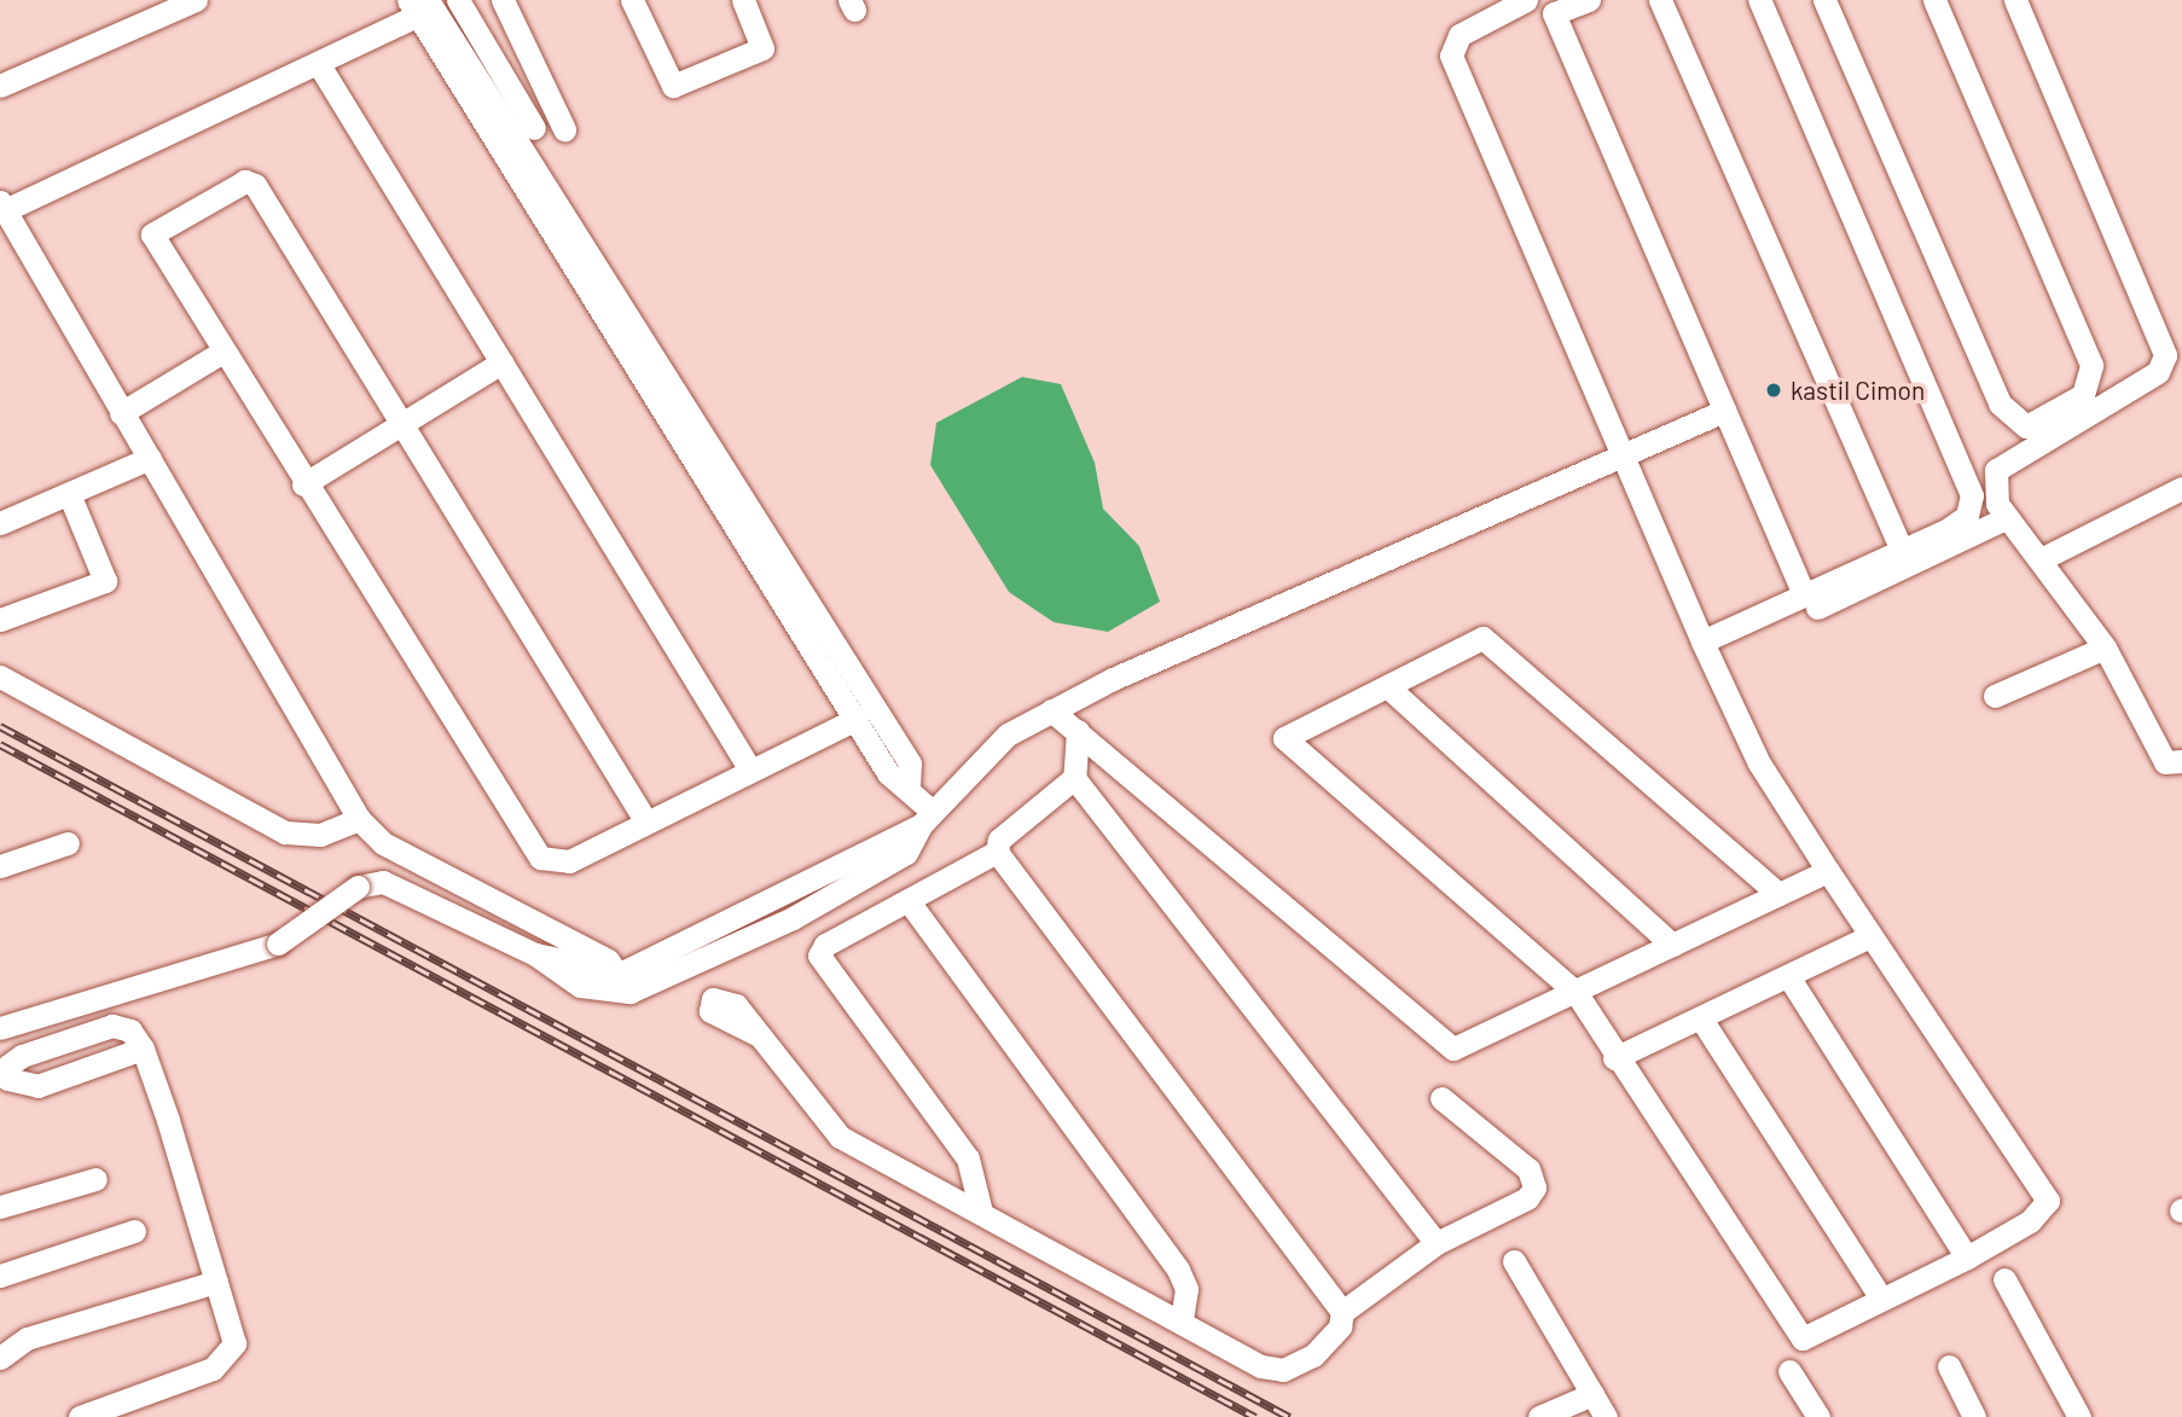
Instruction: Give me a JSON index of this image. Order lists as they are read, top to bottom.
{
  "places": ["kastil Cimon"]
}
